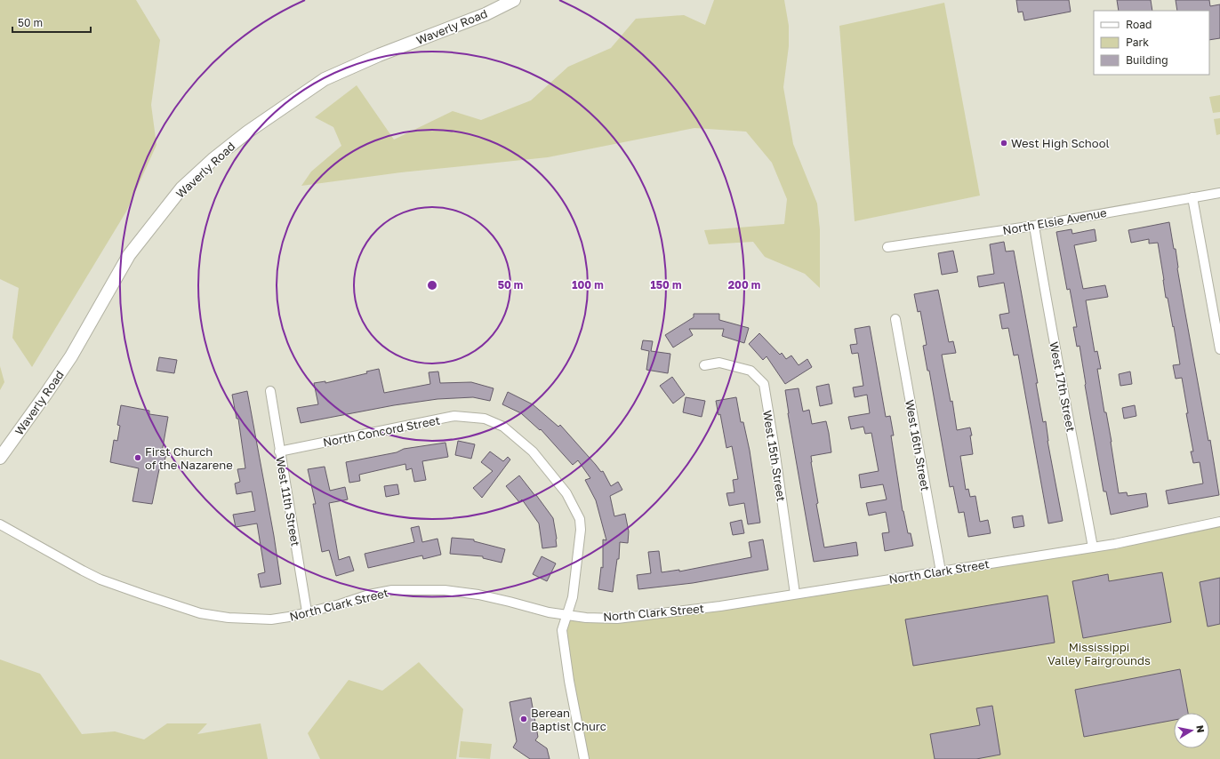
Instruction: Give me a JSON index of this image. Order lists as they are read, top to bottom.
{
  "streets": {
    "street": [
      "Waverly Road",
      "North Elsie Avenue",
      "West 17th Street",
      "North Concord Street",
      "West 16th Street",
      "West 15th Street",
      "West 11th Street",
      "North Clark Street"
    ]
  },
  "crossings": [
    ["North Elsie Avenue", "West 17th Street"],
    ["West 17th Street", "North Clark Street"],
    ["North Concord Street", "West 11th Street"],
    ["North Concord Street", "North Clark Street"],
    ["West 16th Street", "North Clark Street"],
    ["West 15th Street", "North Clark Street"],
    ["West 11th Street", "North Clark Street"]
  ],
  "parks": ["Mississippi Valley Fairgrounds"],
  "places": ["West High School", "First Church of the Nazarene", "Berean Baptist Churc"],
  "legend": ["Road", "Park", "Building"],
  "scale_bar": "50 m",
  "north": "right",
  "rings": [
    "50 m",
    "100 m",
    "150 m",
    "200 m"
  ]
}
